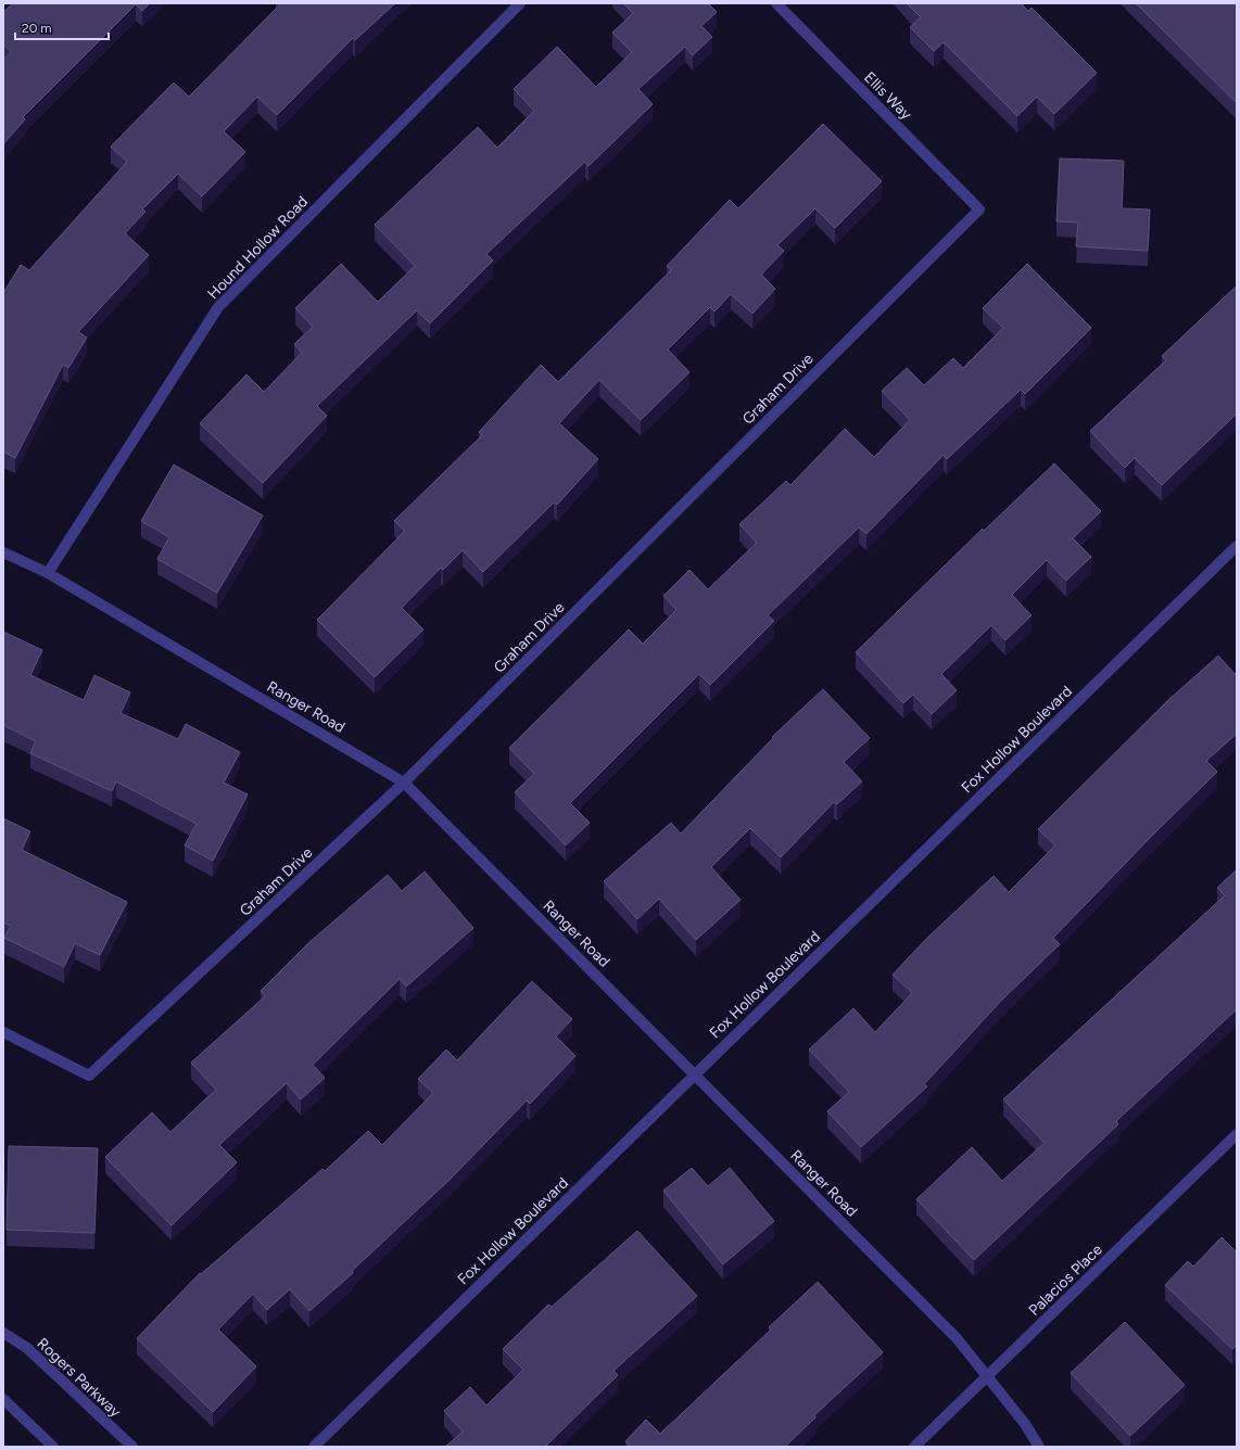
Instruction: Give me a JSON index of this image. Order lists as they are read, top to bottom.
{
  "streets": {
    "street": [
      "Ellis Way",
      "Hound Hollow Road",
      "Graham Drive",
      "Ranger Road",
      "Fox Hollow Boulevard",
      "Palacios Place",
      "Rogers Parkway"
    ]
  },
  "crossings": [
    ["Ellis Way", "Graham Drive"],
    ["Hound Hollow Road", "Ranger Road"],
    ["Graham Drive", "Ranger Road"],
    ["Ranger Road", "Fox Hollow Boulevard"],
    ["Ranger Road", "Palacios Place"]
  ],
  "scale_bar": "20 m"
}
